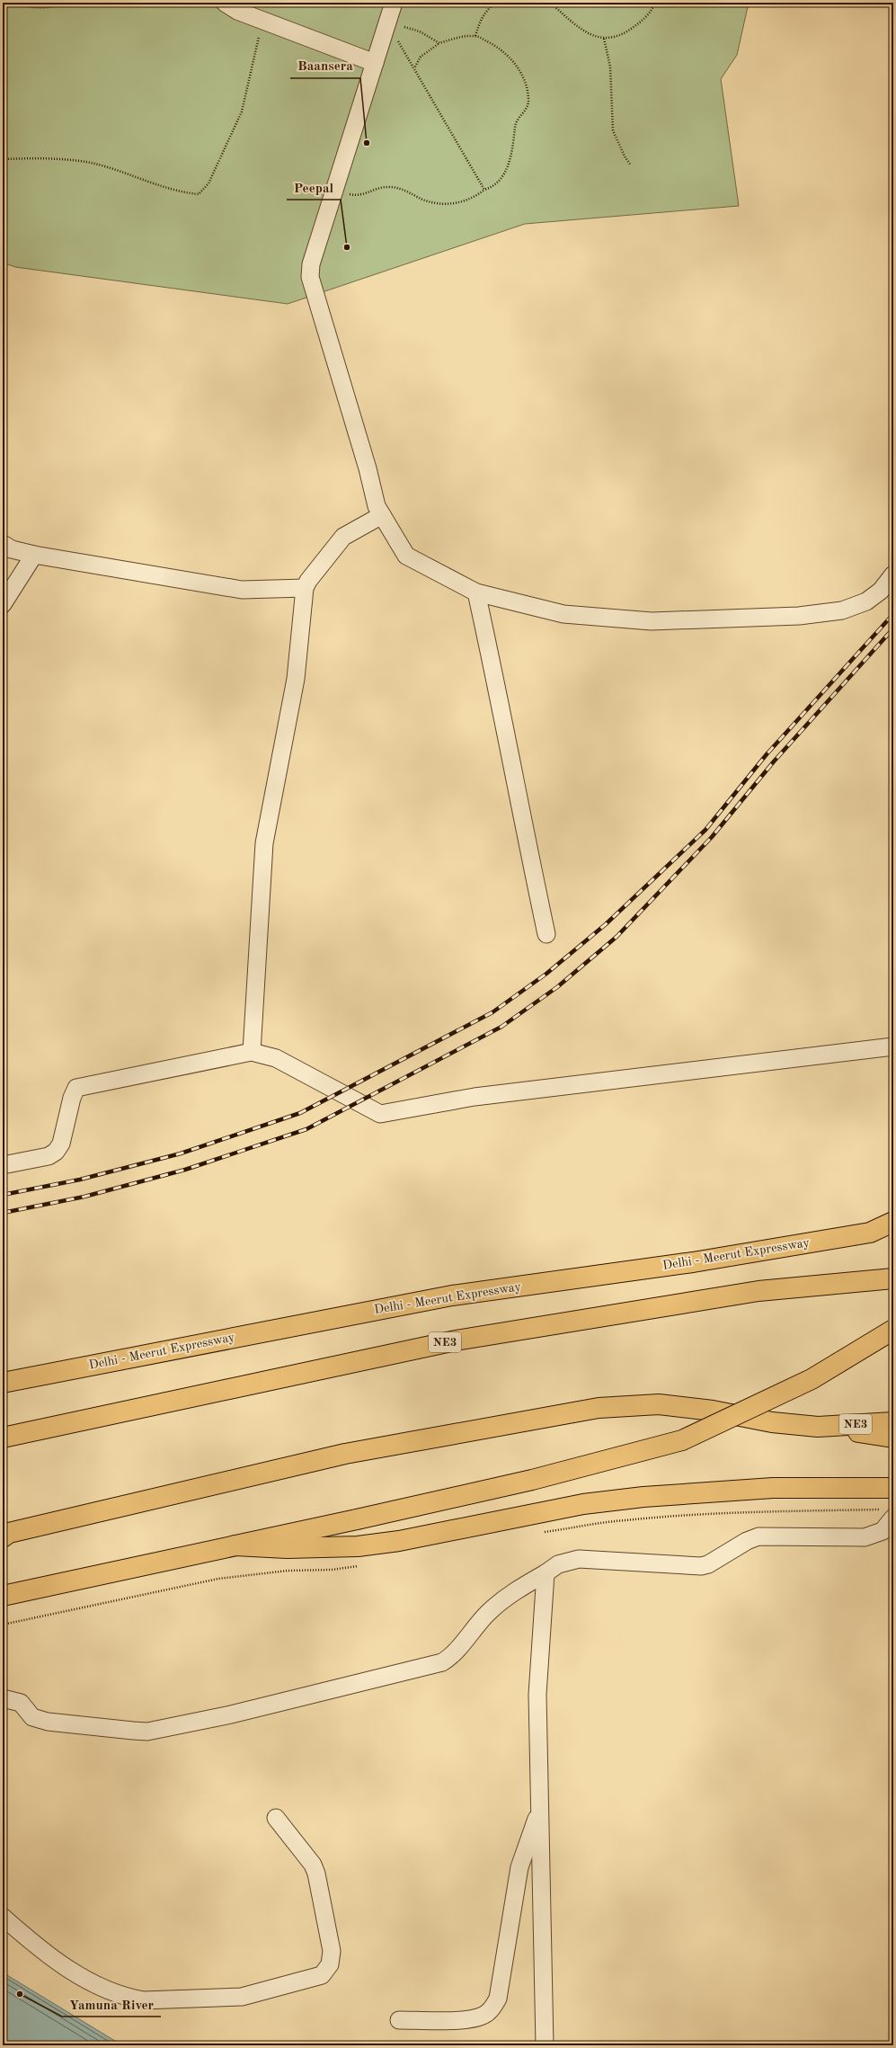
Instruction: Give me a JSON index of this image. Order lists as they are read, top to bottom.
{
  "streets": {
    "highway": ["Delhi - Meerut Expressway", "NE3"]
  },
  "places": ["Baansera", "Peepal", "Yamuna River"]
}
